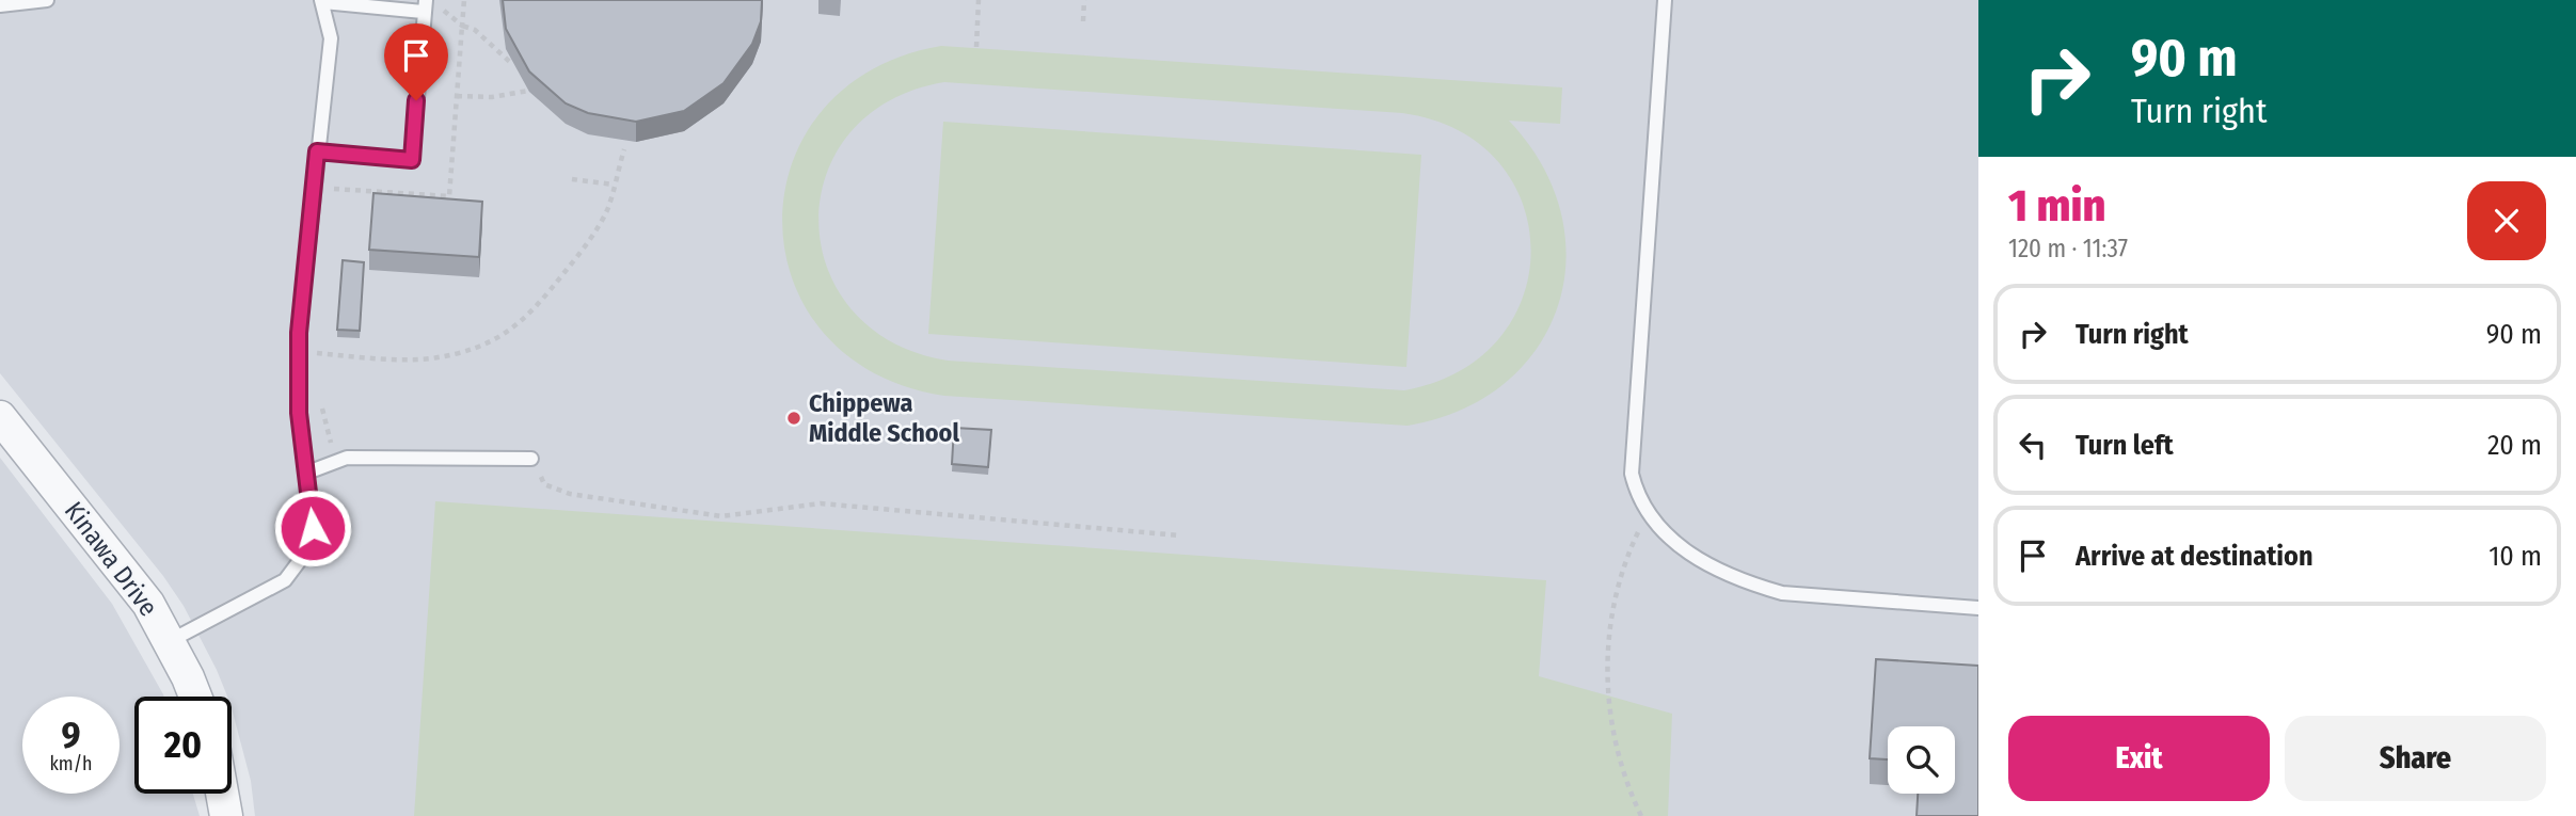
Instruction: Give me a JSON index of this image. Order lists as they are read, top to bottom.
{
  "streets": {
    "street": ["Kinawa Drive"]
  },
  "places": ["Chippewa Middle School"],
  "page": {
    "turn": ["90 m", "Turn right"],
    "heading": ["1 min", "120 m · 11:37"],
    "list": [
      {
        "name": "Turn right",
        "value": "90 m"
      },
      {
        "name": "Turn left",
        "value": "20 m"
      },
      {
        "name": "Arrive at destination",
        "value": "10 m"
      }
    ],
    "speed": "9 km/h",
    "limit": "20",
    "buttons": ["Exit", "Share"]
  }
}
